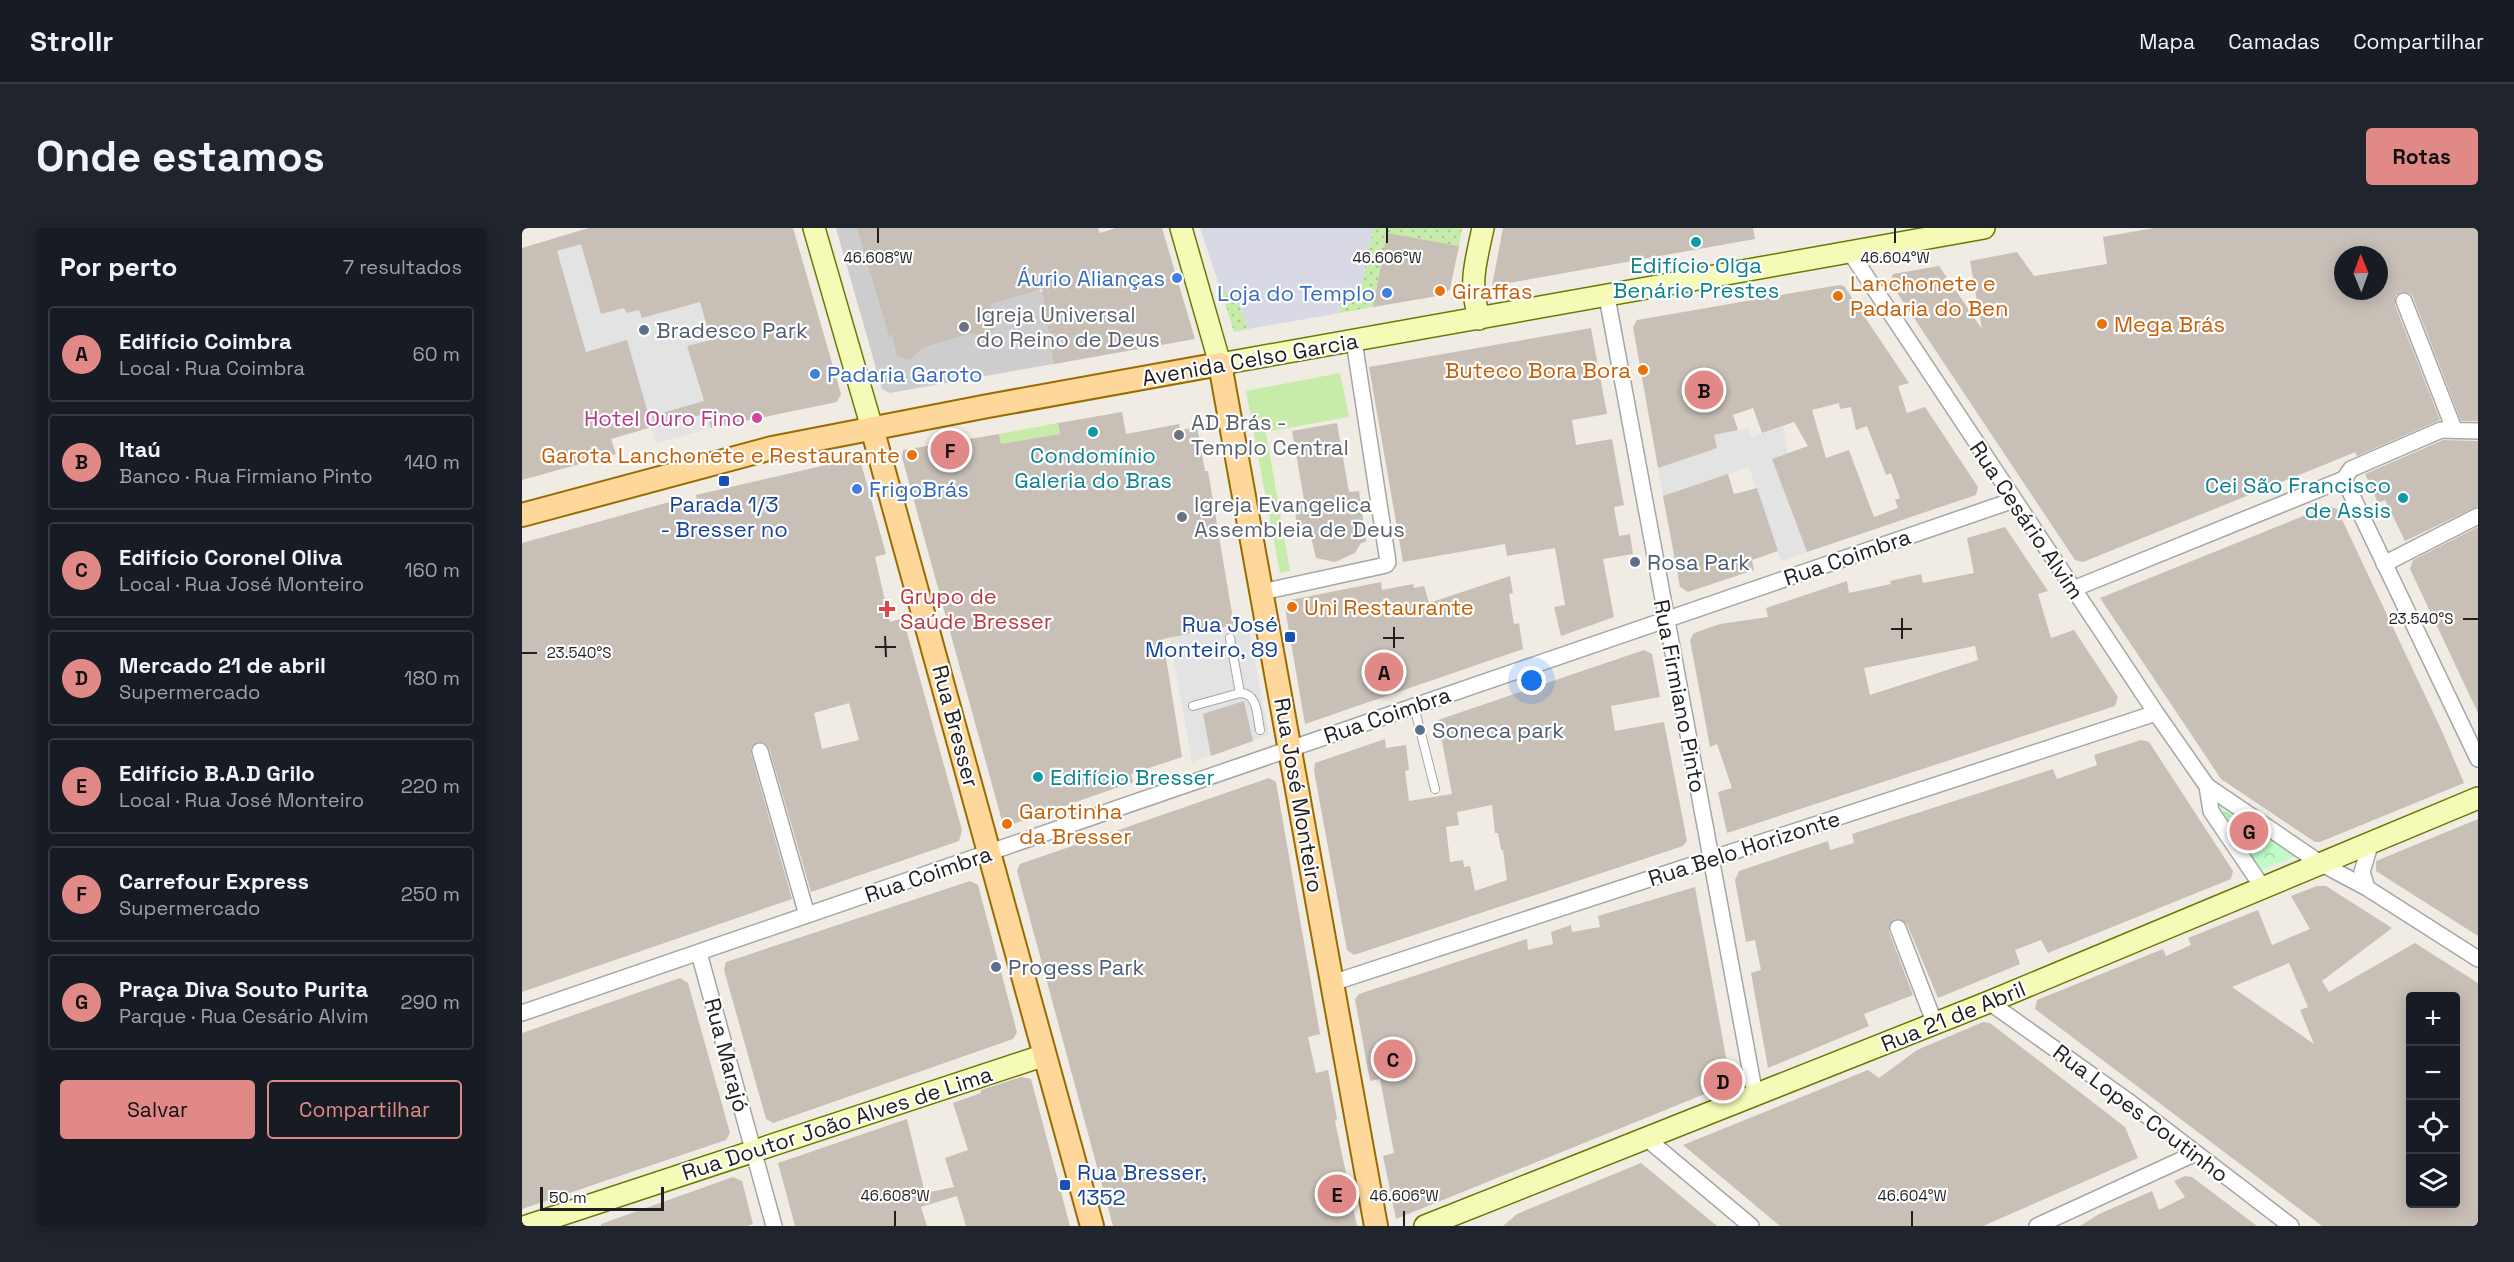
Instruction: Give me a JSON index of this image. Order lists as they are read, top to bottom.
{
  "streets": {
    "main road": ["Avenida Celso Garcia", "Rua Bresser", "Rua José Monteiro"],
    "street": [
      "Rua Cesário Alvim",
      "Rua Coimbra",
      "Rua Firmiano Pinto",
      "Rua Belo Horizonte",
      "Rua 21 de Abril",
      "Rua Marajó",
      "Rua Lopes Coutinho",
      "Rua Doutor João Alves de Lima"
    ]
  },
  "crossings": [
    ["Avenida Celso Garcia", "Rua Cesário Alvim"],
    ["Avenida Celso Garcia", "Rua Firmiano Pinto"],
    ["Avenida Celso Garcia", "Rua Bresser"],
    ["Avenida Celso Garcia", "Rua José Monteiro"],
    ["Rua Cesário Alvim", "Rua Coimbra"],
    ["Rua Cesário Alvim", "Rua Belo Horizonte"],
    ["Rua Cesário Alvim", "Rua 21 de Abril"],
    ["Rua Coimbra", "Rua Firmiano Pinto"],
    ["Rua Coimbra", "Rua Bresser"],
    ["Rua Coimbra", "Rua José Monteiro"],
    ["Rua Coimbra", "Rua Marajó"],
    ["Rua Firmiano Pinto", "Rua Belo Horizonte"],
    ["Rua Firmiano Pinto", "Rua 21 de Abril"],
    ["Rua Bresser", "Rua Doutor João Alves de Lima"],
    ["Rua José Monteiro", "Rua Belo Horizonte"],
    ["Rua 21 de Abril", "Rua Lopes Coutinho"],
    ["Rua Marajó", "Rua Doutor João Alves de Lima"]
  ],
  "places": {
    "other": [
      "Edifício Olga Benário Prestes",
      "Áurio Alianças",
      "Giraffas",
      "Loja do Templo",
      "Lanchonete e Padaria do Ben",
      "Mega Brás",
      "Igreja Universal do Reino de Deus",
      "Bradesco Park",
      "Buteco Bora Bora",
      "Padaria Garoto",
      "Hotel Ouro Fino",
      "Condomínio Galeria do Bras",
      "AD Brás - Templo Central",
      "Garota Lanchonete e Restaurante",
      "FrigoBrás",
      "Cei São Francisco de Assis",
      "Igreja Evangelica Assembleia de Deus",
      "Rosa Park",
      "Uni Restaurante",
      "Soneca park",
      "Edifício Bresser",
      "Garotinha da Bresser",
      "Progess Park"
    ],
    "transit": ["Parada 1/3 - Bresser no", "Rua José Monteiro, 89", "Rua Bresser, 1352"],
    "health": ["Grupo de Saúde Bresser"]
  },
  "scale_bar": "50 m",
  "north": "top",
  "page": {
    "header": "Strollr",
    "nav": ["Mapa", "Camadas", "Compartilhar"],
    "buttons": [
      "Rotas",
      ["Salvar", "Compartilhar"]
    ],
    "title": "Onde estamos",
    "heading": ["Por perto", "7 resultados"],
    "list": [
      {
        "mark": "A",
        "name": "Edifício Coimbra",
        "note": "Local · Rua Coimbra",
        "value": "60 m"
      },
      {
        "mark": "B",
        "name": "Itaú",
        "note": "Banco · Rua Firmiano Pinto",
        "value": "140 m"
      },
      {
        "mark": "C",
        "name": "Edifício Coronel Oliva",
        "note": "Local · Rua José Monteiro",
        "value": "160 m"
      },
      {
        "mark": "D",
        "name": "Mercado 21 de abril",
        "note": "Supermercado",
        "value": "180 m"
      },
      {
        "mark": "E",
        "name": "Edifício B.A.D Grilo",
        "note": "Local · Rua José Monteiro",
        "value": "220 m"
      },
      {
        "mark": "F",
        "name": "Carrefour Express",
        "note": "Supermercado",
        "value": "250 m"
      },
      {
        "mark": "G",
        "name": "Praça Diva Souto Purita",
        "note": "Parque · Rua Cesário Alvim",
        "value": "290 m"
      }
    ],
    "pins": [
      "B",
      "F",
      "A",
      "G",
      "C",
      "D",
      "E"
    ],
    "map_buttons": ["+", "−"],
    "scale": "50 m"
  },
  "coordinates": [
    "46.608°W",
    "46.606°W",
    "46.604°W",
    "23.540°S"
  ]
}
